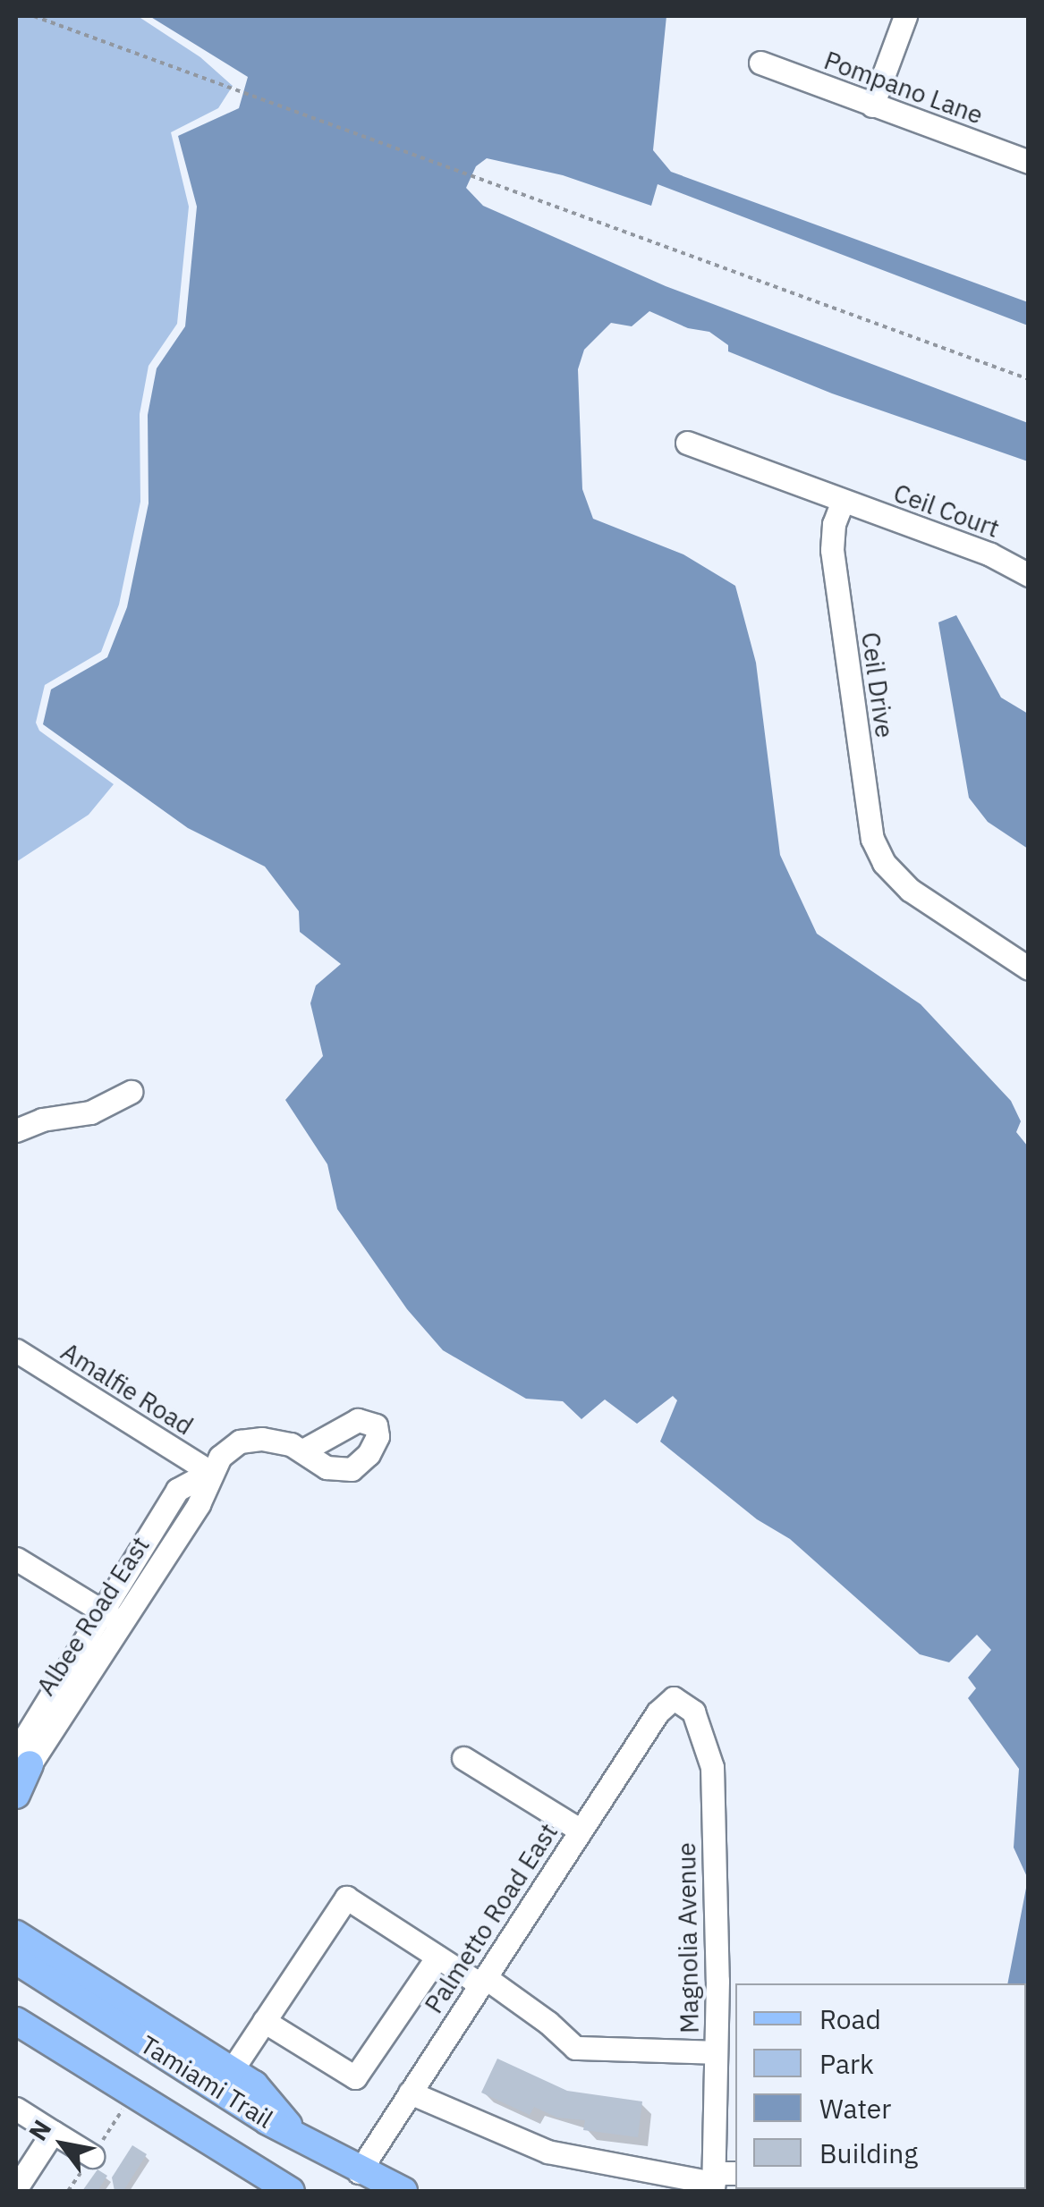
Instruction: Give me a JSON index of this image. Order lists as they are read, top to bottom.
{
  "streets": {
    "main road": ["Tamiami Trail"],
    "street": [
      "Pompano Lane",
      "Ceil Court",
      "Ceil Drive",
      "Amalfie Road",
      "Albee Road East",
      "Palmetto Road East",
      "Magnolia Avenue"
    ]
  },
  "crossings": [
    ["Ceil Court", "Ceil Drive"],
    ["Amalfie Road", "Albee Road East"],
    ["Palmetto Road East", "Magnolia Avenue"],
    ["Palmetto Road East", "Tamiami Trail"]
  ],
  "legend": [
    "Road",
    "Park",
    "Water",
    "Building"
  ],
  "north": "top left"
}
